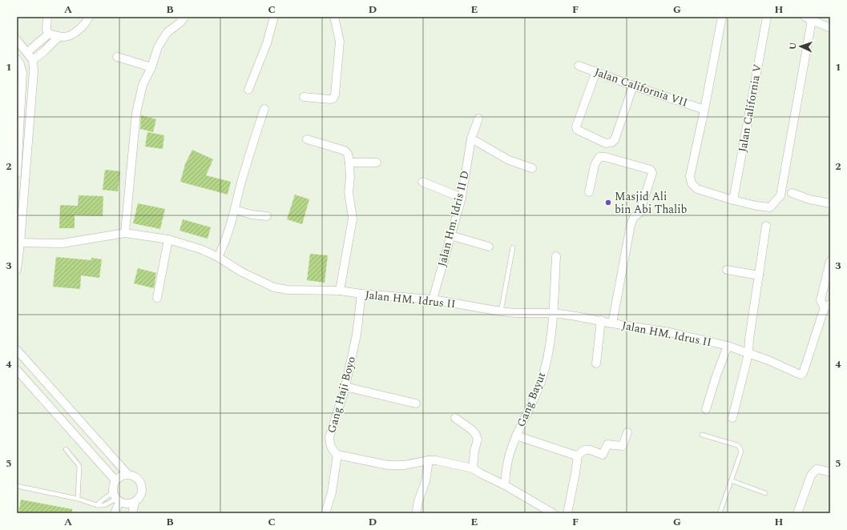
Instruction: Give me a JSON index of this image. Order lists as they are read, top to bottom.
{
  "streets": {
    "street": [
      "Jalan California VII",
      "Jalan California V",
      "Jalan Hm. Idris II D",
      "Jalan HM. Idrus II",
      "Gang Haji Boyo",
      "Gang Bayut"
    ]
  },
  "crossings": [
    ["Jalan Hm. Idris II D", "Jalan HM. Idrus II"],
    ["Jalan HM. Idrus II", "Gang Haji Boyo"],
    ["Jalan HM. Idrus II", "Gang Bayut"]
  ],
  "places": ["Masjid Ali bin Abi Thalib"],
  "north": "left",
  "grid": {
    "columns": [
      "A",
      "B",
      "C",
      "D",
      "E",
      "F",
      "G",
      "H"
    ],
    "rows": [
      "1",
      "2",
      "3",
      "4",
      "5"
    ]
  }
}
